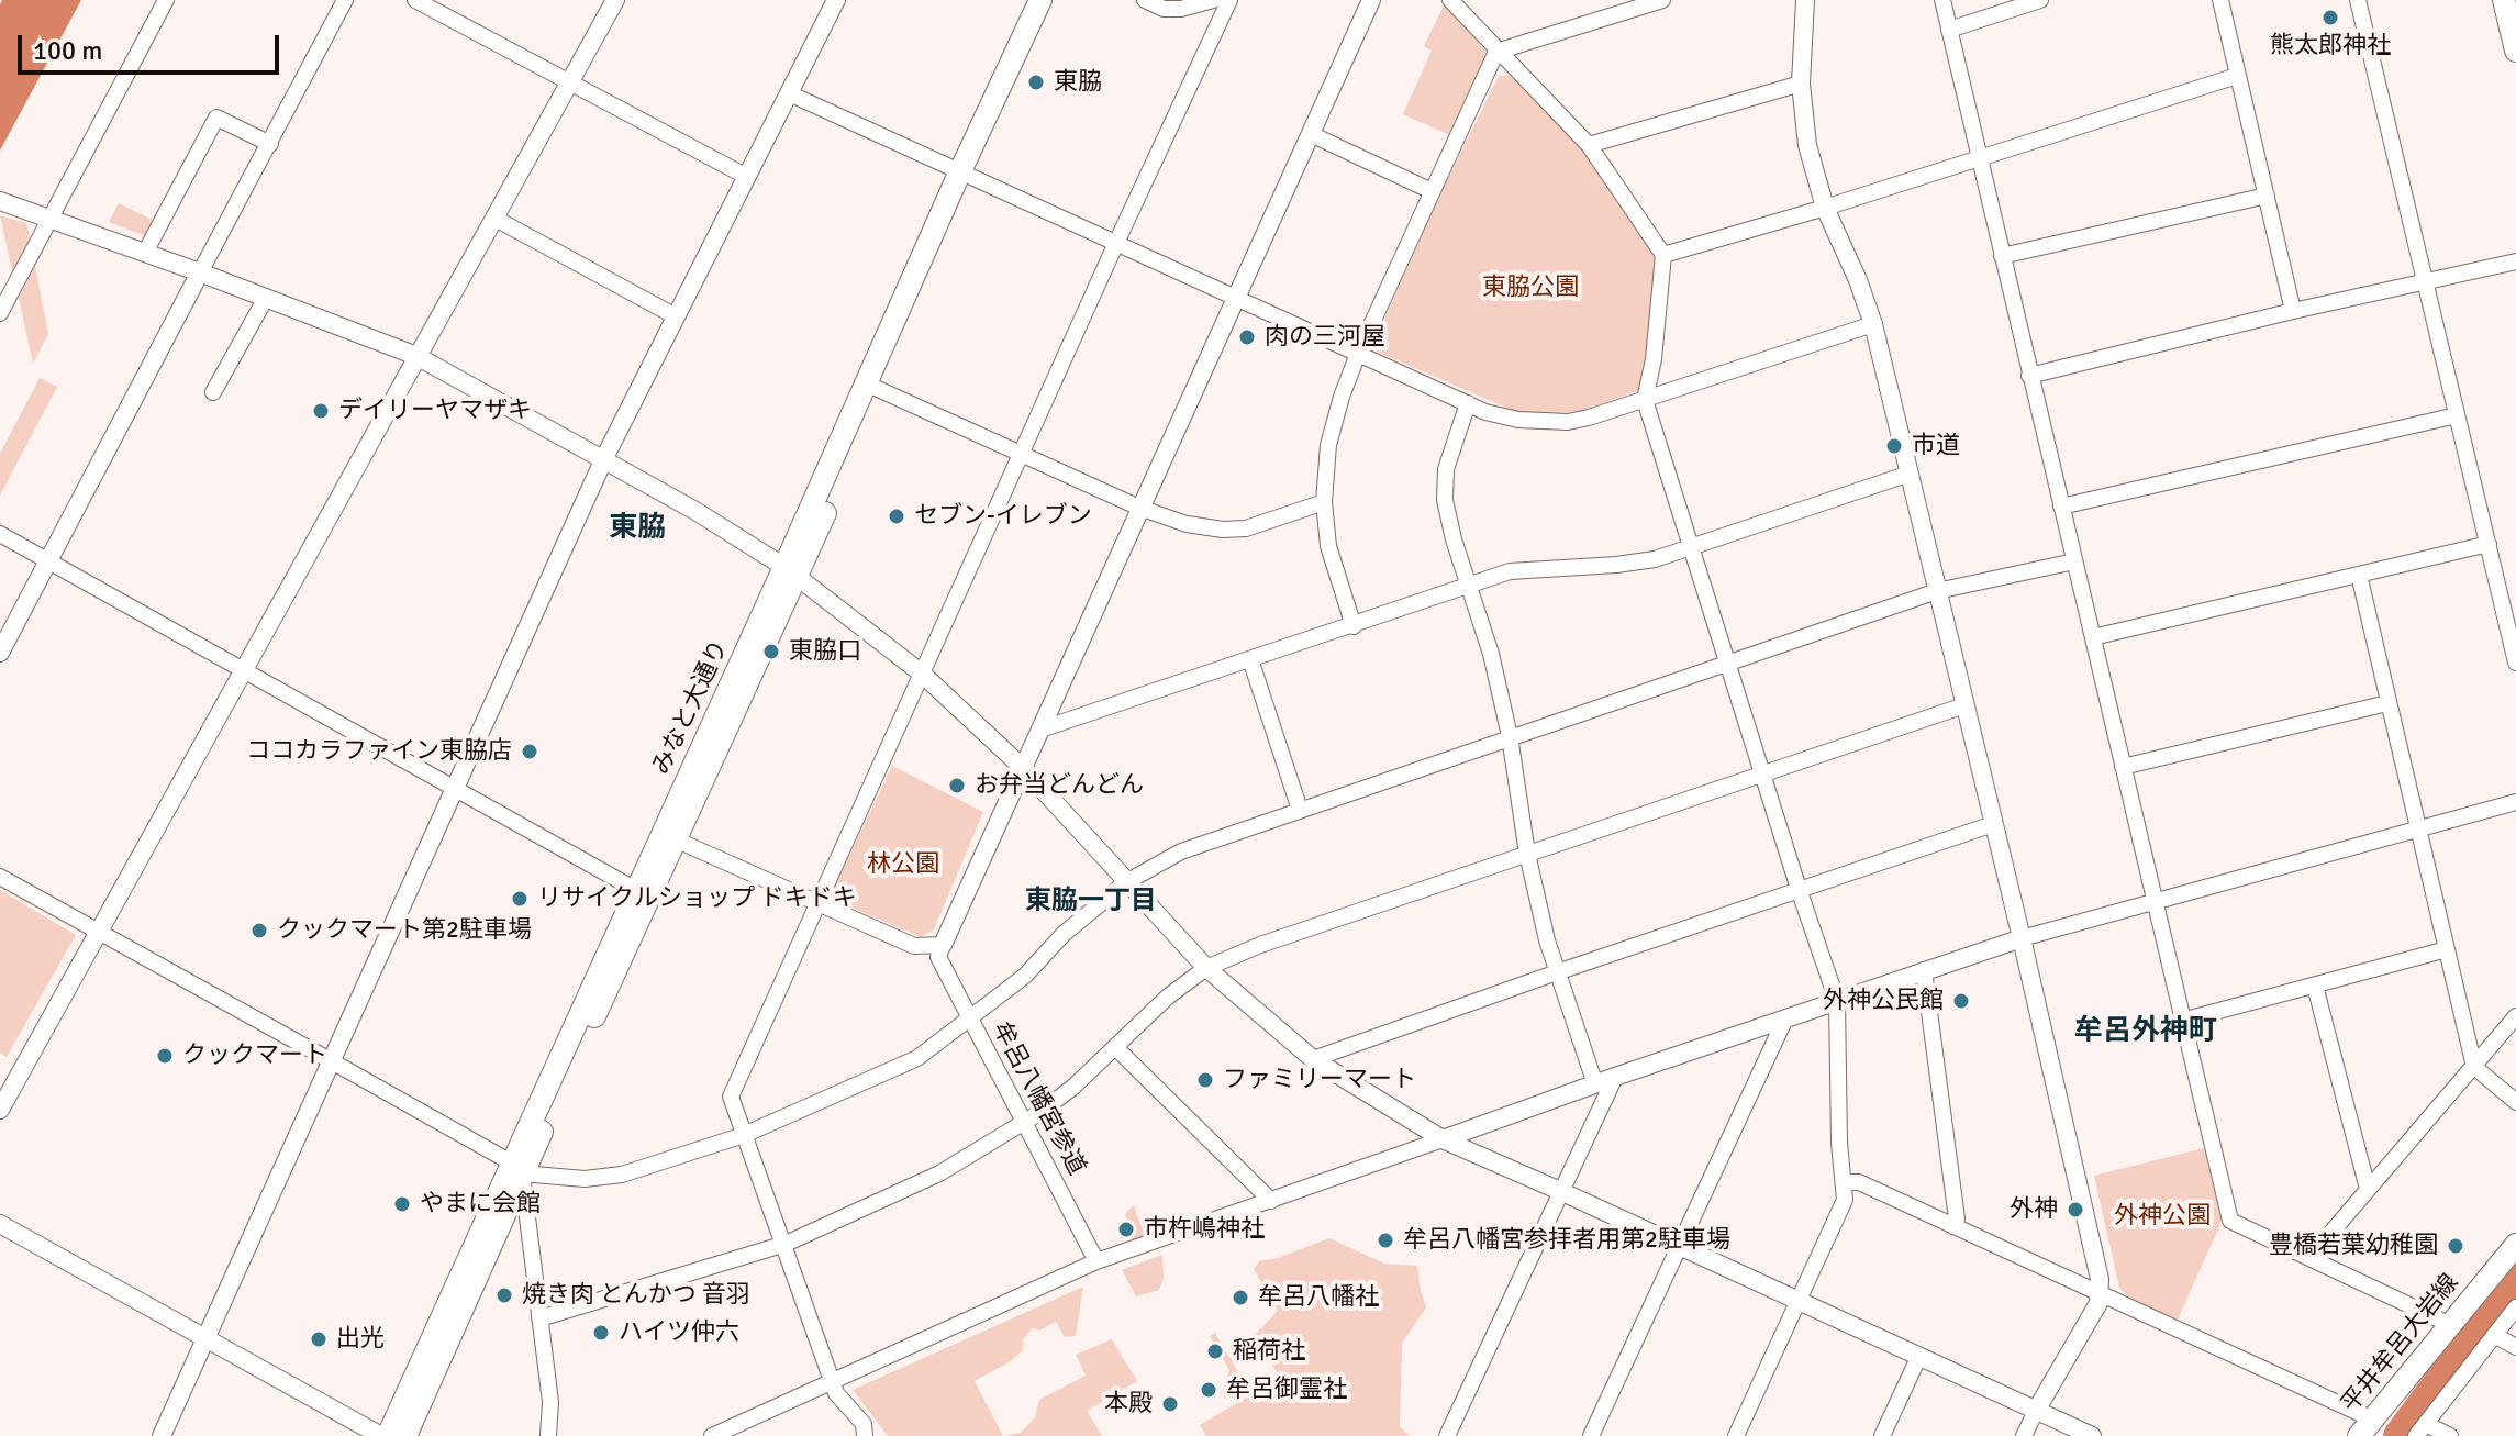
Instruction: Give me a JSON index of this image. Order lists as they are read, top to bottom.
{
  "streets": {
    "main road": ["みなと大通り", "平井牟呂大岩線"],
    "street": ["牟呂八幡宮参道"]
  },
  "districts": ["東脇", "東脇一丁目", "牟呂外神町"],
  "parks": ["東脇公園", "林公園", "外神公園"],
  "places": [
    "熊太郎神社",
    "東脇",
    "肉の三河屋",
    "デイリーヤマザキ",
    "市道",
    "セブン-イレブン",
    "東脇口",
    "ココカラファイン東脇店",
    "お弁当どんどん",
    "リサイクルショップ ドキドキ",
    "クックマート第2駐車場",
    "外神公民館",
    "クックマート",
    "ファミリーマート",
    "やまに会館",
    "外神",
    "市杵嶋神社",
    "牟呂八幡宮参拝者用第2駐車場",
    "豊橋若葉幼稚園",
    "焼き肉 とんかつ 音羽",
    "牟呂八幡社",
    "ハイツ仲六",
    "出光",
    "稲荷社",
    "牟呂御霊社",
    "本殿"
  ],
  "scale_bar": "100 m"
}
